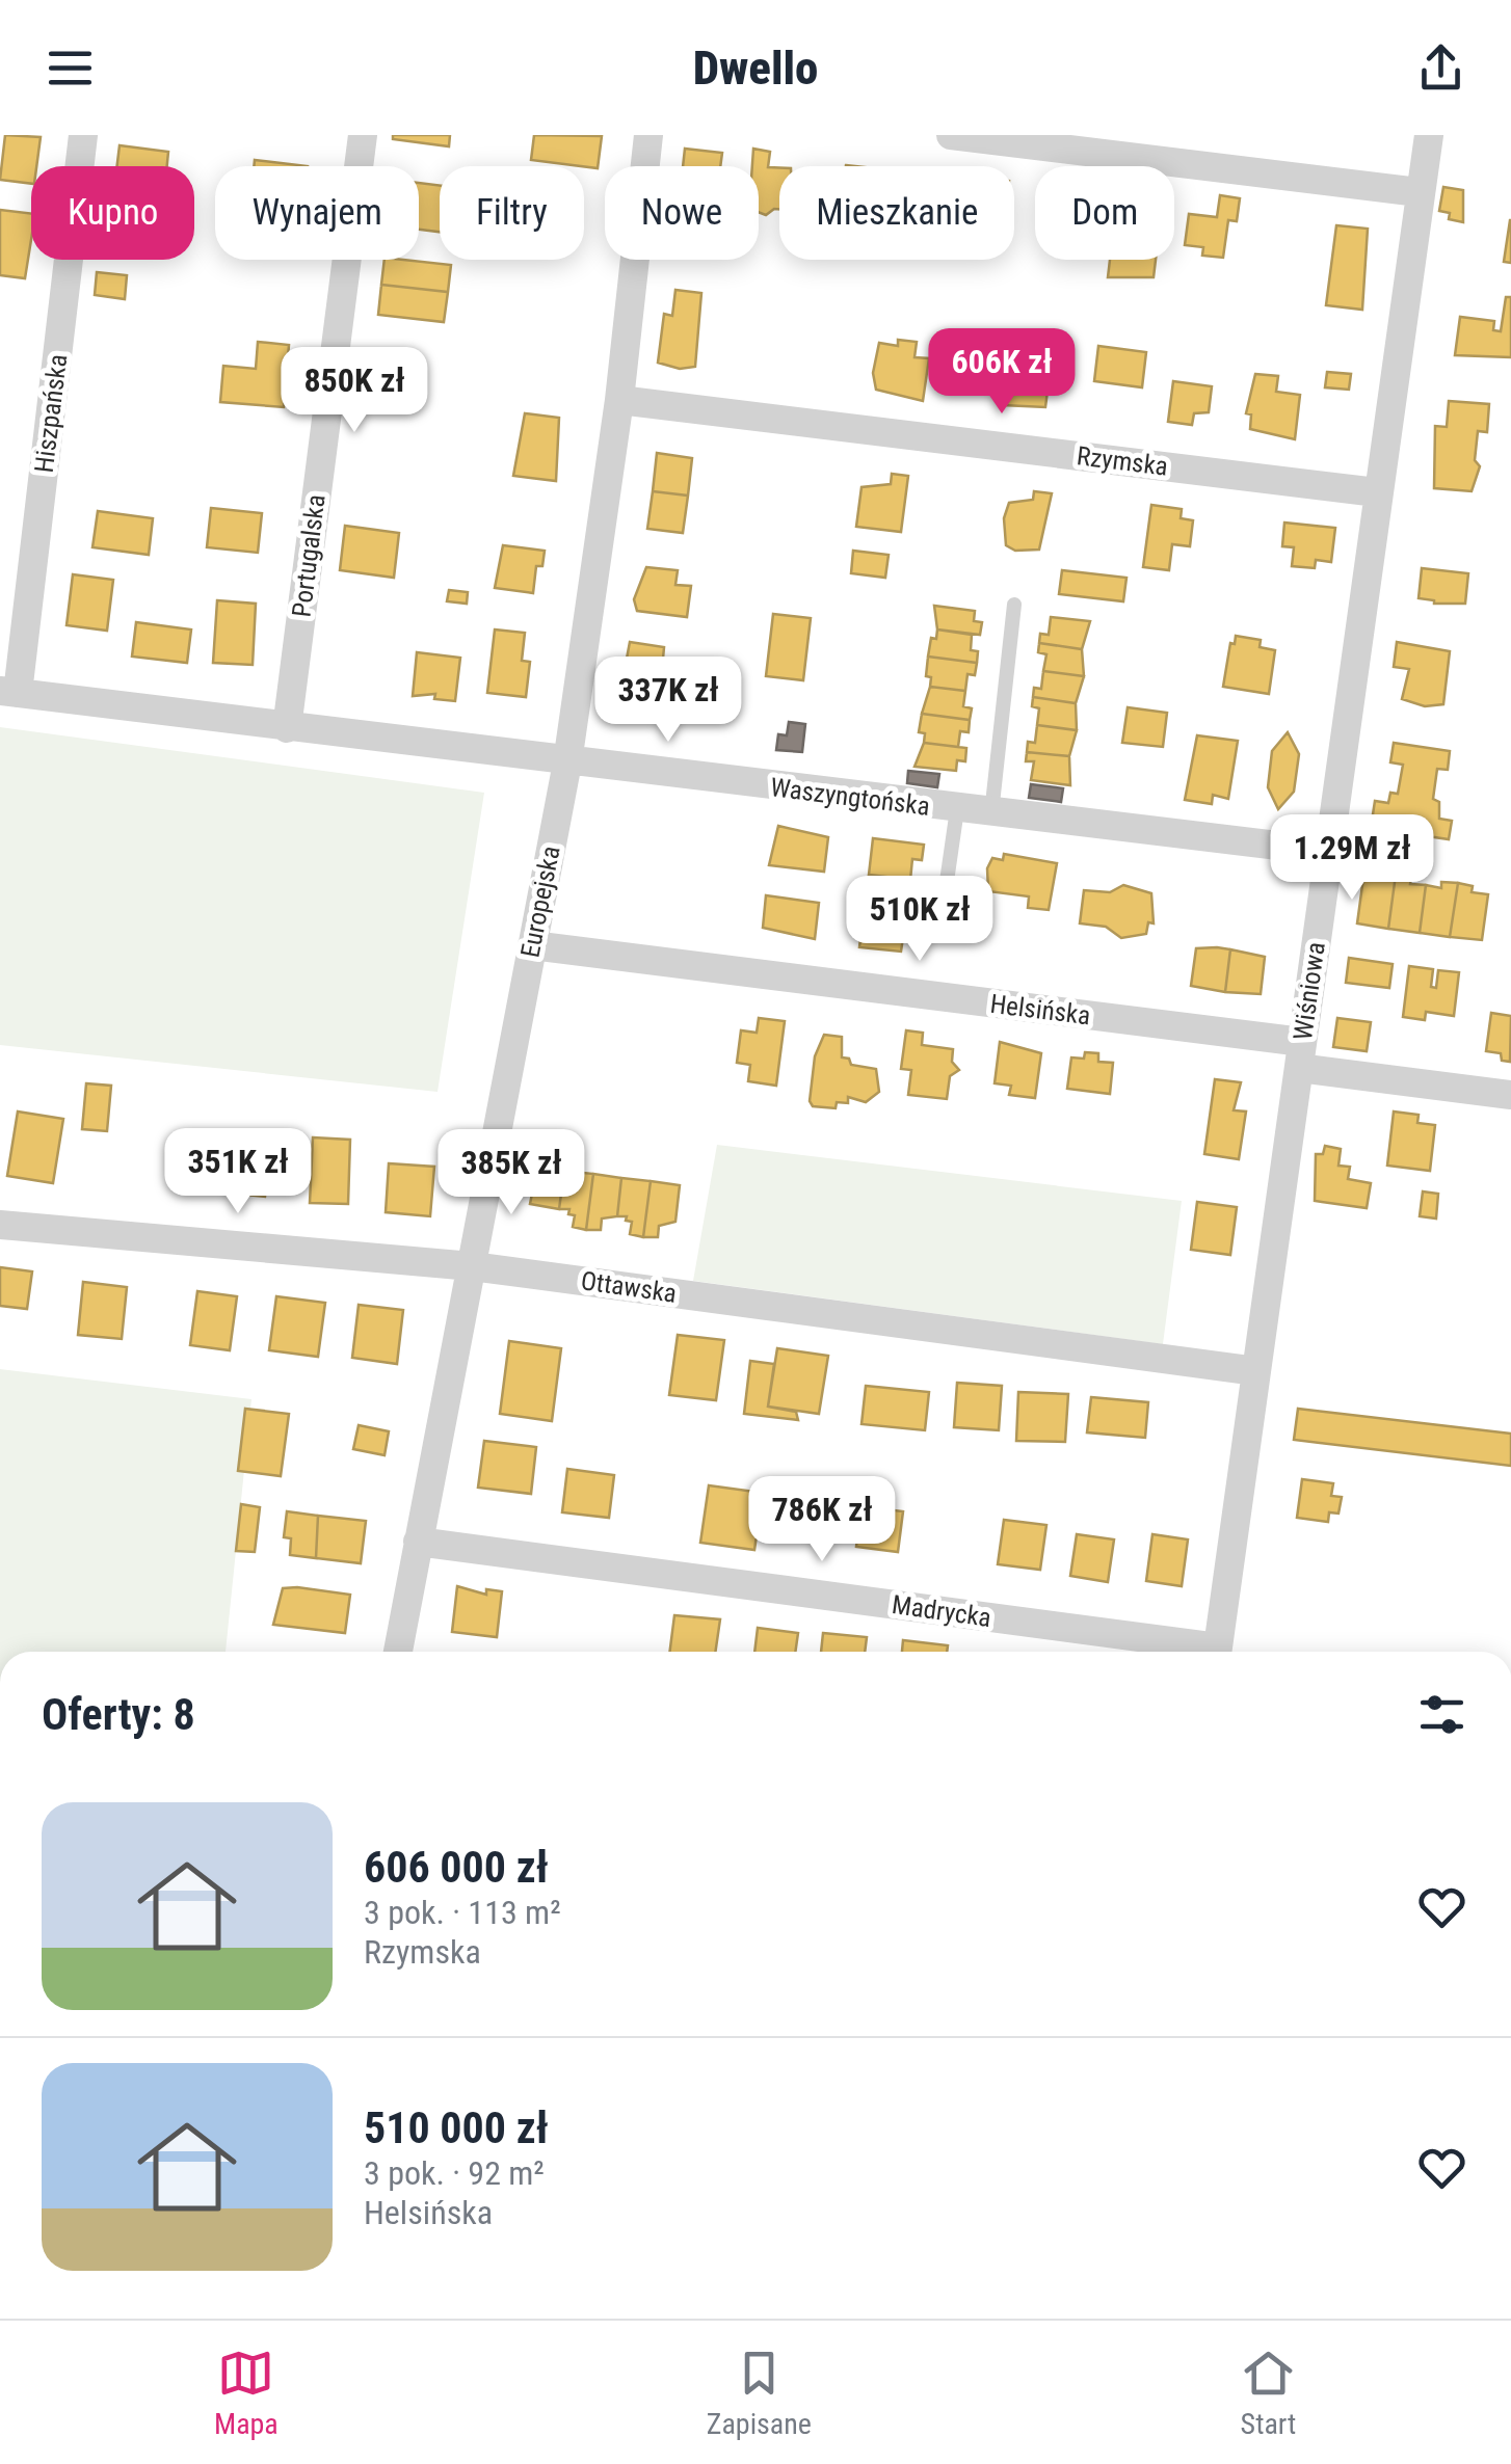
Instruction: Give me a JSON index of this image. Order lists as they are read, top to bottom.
{
  "streets": {
    "street": [
      "Hiszpańska",
      "Rzymska",
      "Portugalska",
      "Waszyngtońska",
      "Europejska",
      "Wiśniowa",
      "Helsińska",
      "Ottawska",
      "Madrycka"
    ]
  },
  "crossings": [
    ["Hiszpańska", "Waszyngtońska"],
    ["Rzymska", "Europejska"],
    ["Rzymska", "Wiśniowa"],
    ["Portugalska", "Waszyngtońska"],
    ["Waszyngtońska", "Europejska"],
    ["Waszyngtońska", "Wiśniowa"],
    ["Europejska", "Helsińska"],
    ["Europejska", "Ottawska"],
    ["Europejska", "Madrycka"],
    ["Wiśniowa", "Helsińska"],
    ["Wiśniowa", "Ottawska"]
  ],
  "page": {
    "header": "Dwello",
    "chip": [
      "Kupno",
      "Wynajem",
      "Filtry",
      "Nowe",
      "Mieszkanie",
      "Dom"
    ],
    "price": [
      "606K zł",
      "850K zł",
      "337K zł",
      "1.29M zł",
      "510K zł",
      "351K zł",
      "385K zł",
      "786K zł"
    ],
    "heading": "Oferty: 8",
    "list": [
      {
        "name": "606 000 zł",
        "note": "3 pok. · 113 m² · Rzymska"
      },
      {
        "name": "510 000 zł",
        "note": "3 pok. · 92 m² · Helsińska"
      }
    ],
    "tabs": ["Mapa", "Zapisane", "Start"]
  }
}
